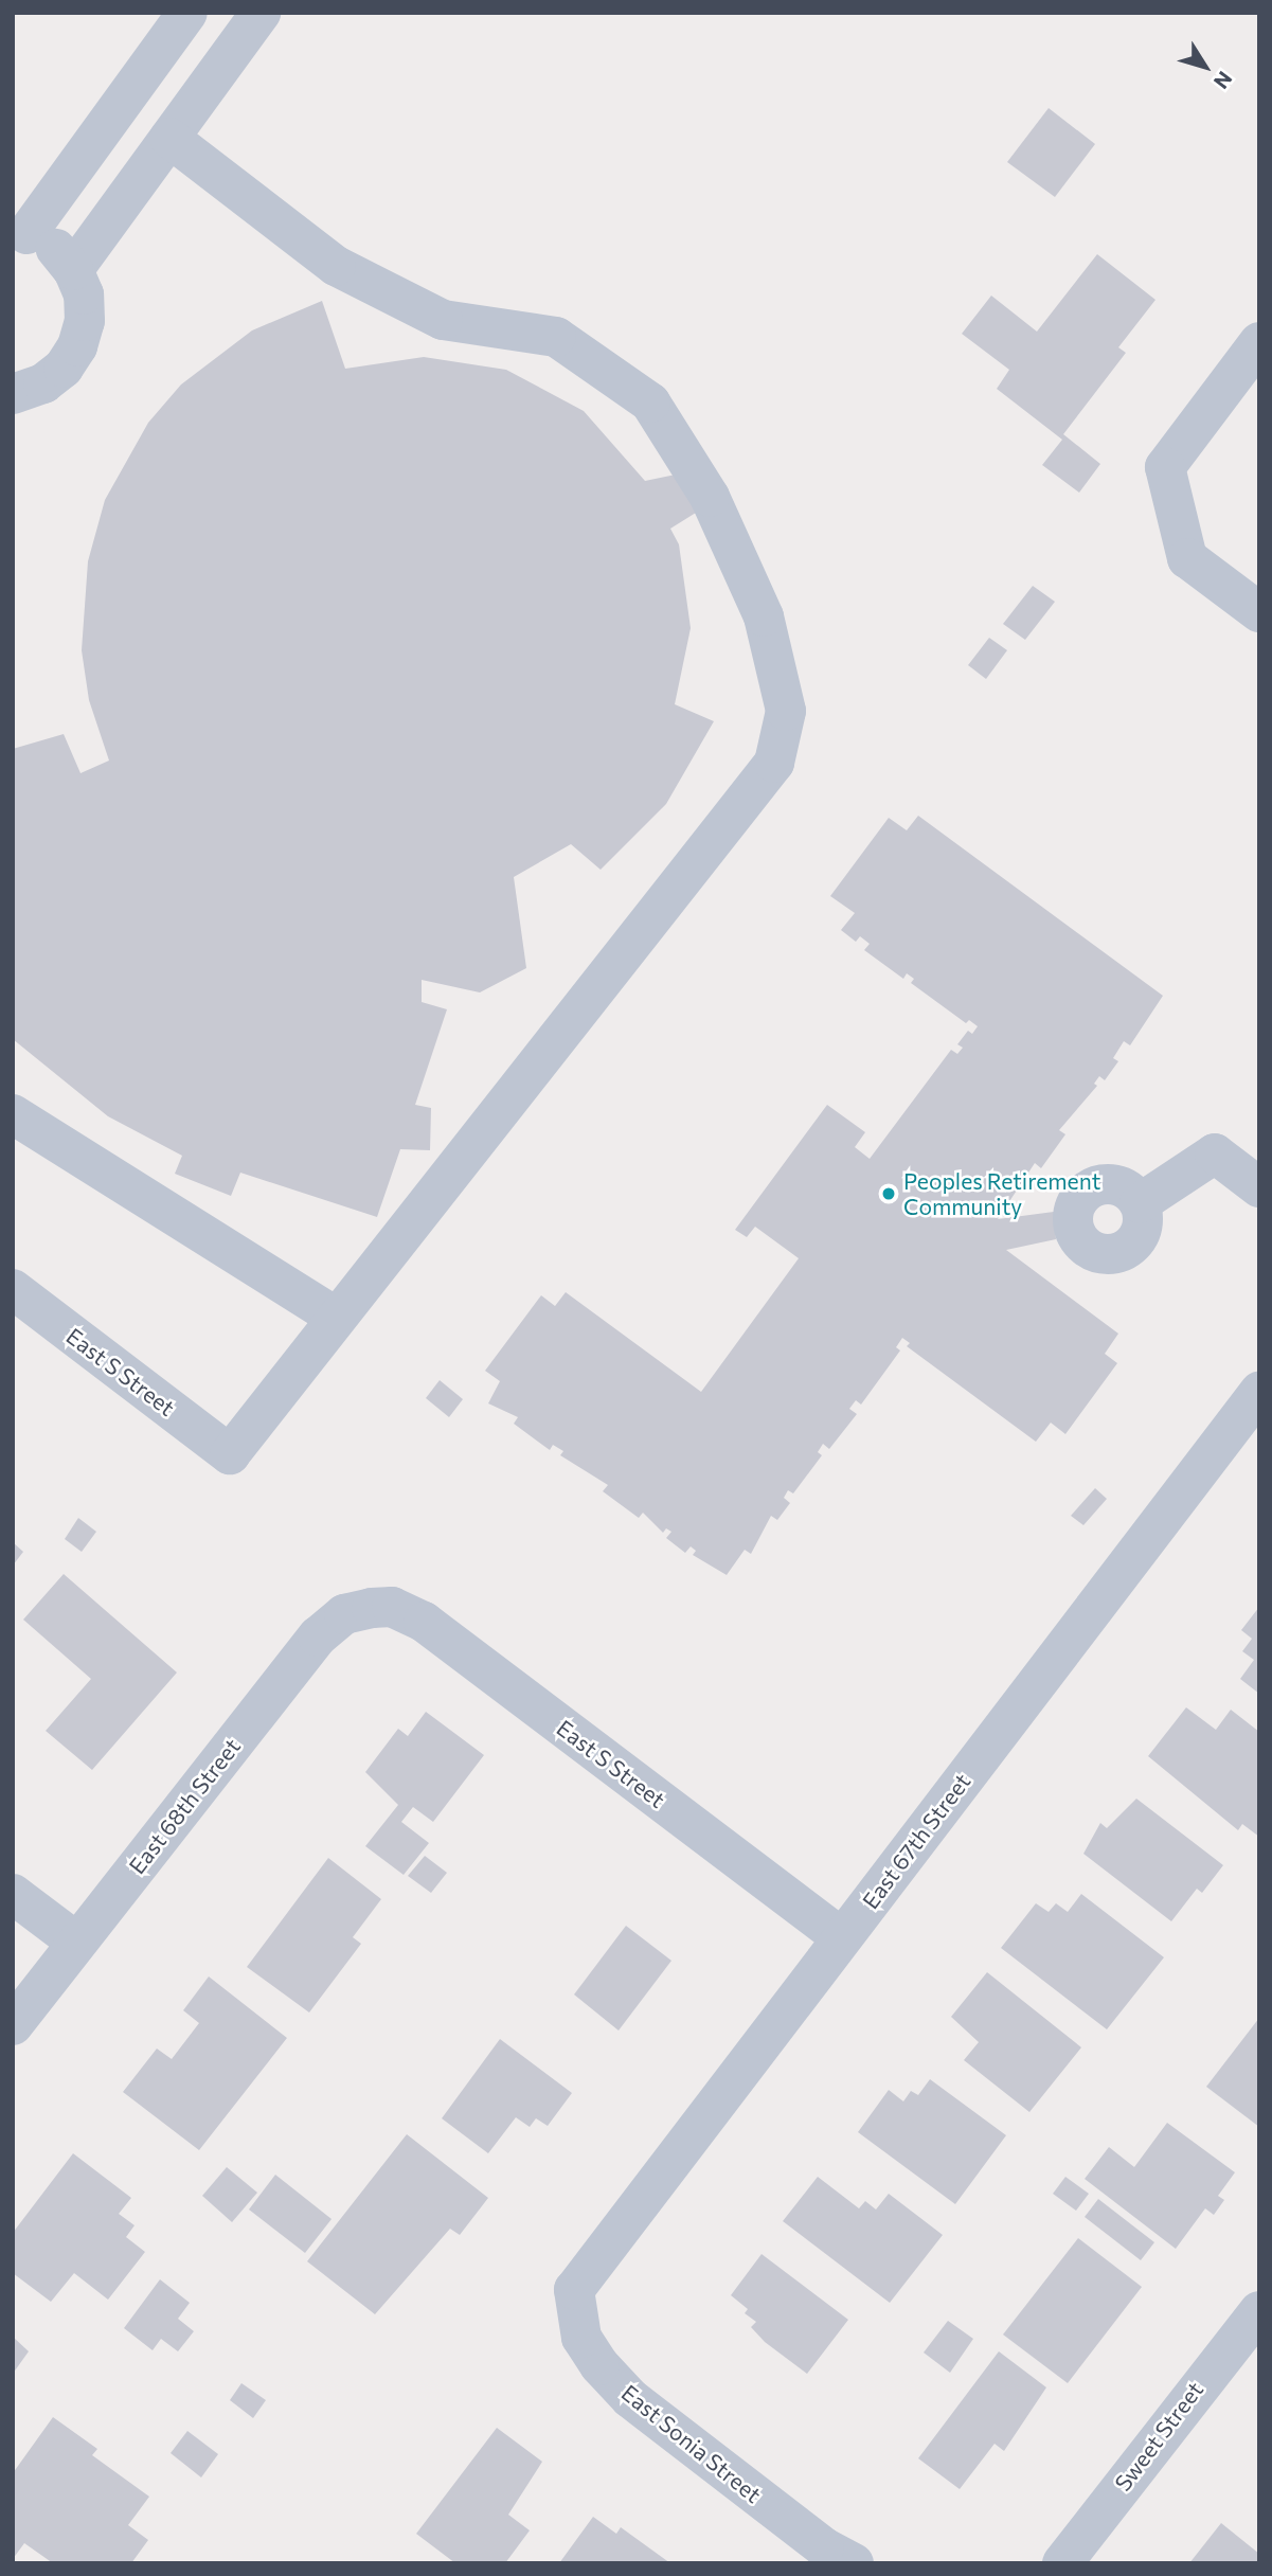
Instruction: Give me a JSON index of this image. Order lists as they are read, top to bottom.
{
  "streets": {
    "street": [
      "East S Street",
      "East 68th Street",
      "East 67th Street",
      "Sweet Street",
      "East Sonia Street"
    ]
  },
  "crossings": [
    ["East S Street", "East 68th Street"],
    ["East S Street", "East 67th Street"],
    ["East 67th Street", "East Sonia Street"]
  ],
  "places": ["Peoples Retirement Community"],
  "north": "bottom right"
}
